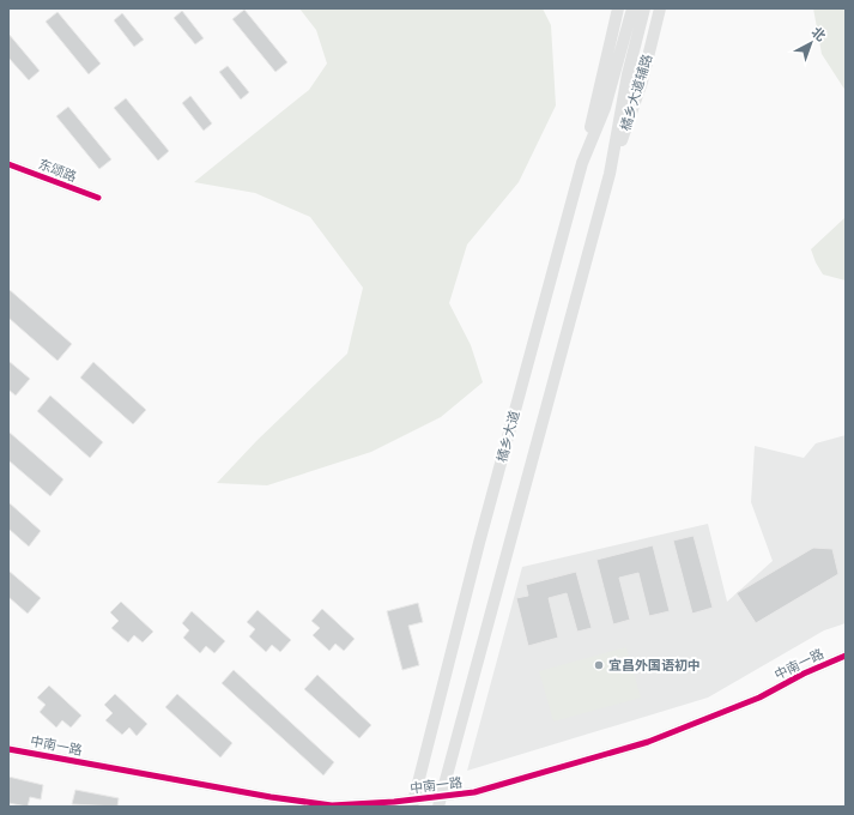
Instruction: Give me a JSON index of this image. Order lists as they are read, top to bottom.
{
  "streets": {
    "main road": ["橘乡大道辅路", "橘乡大道"],
    "street": ["东颂路", "中南一路"]
  },
  "places": ["宜昌外国语初中"],
  "north": "top right"
}
